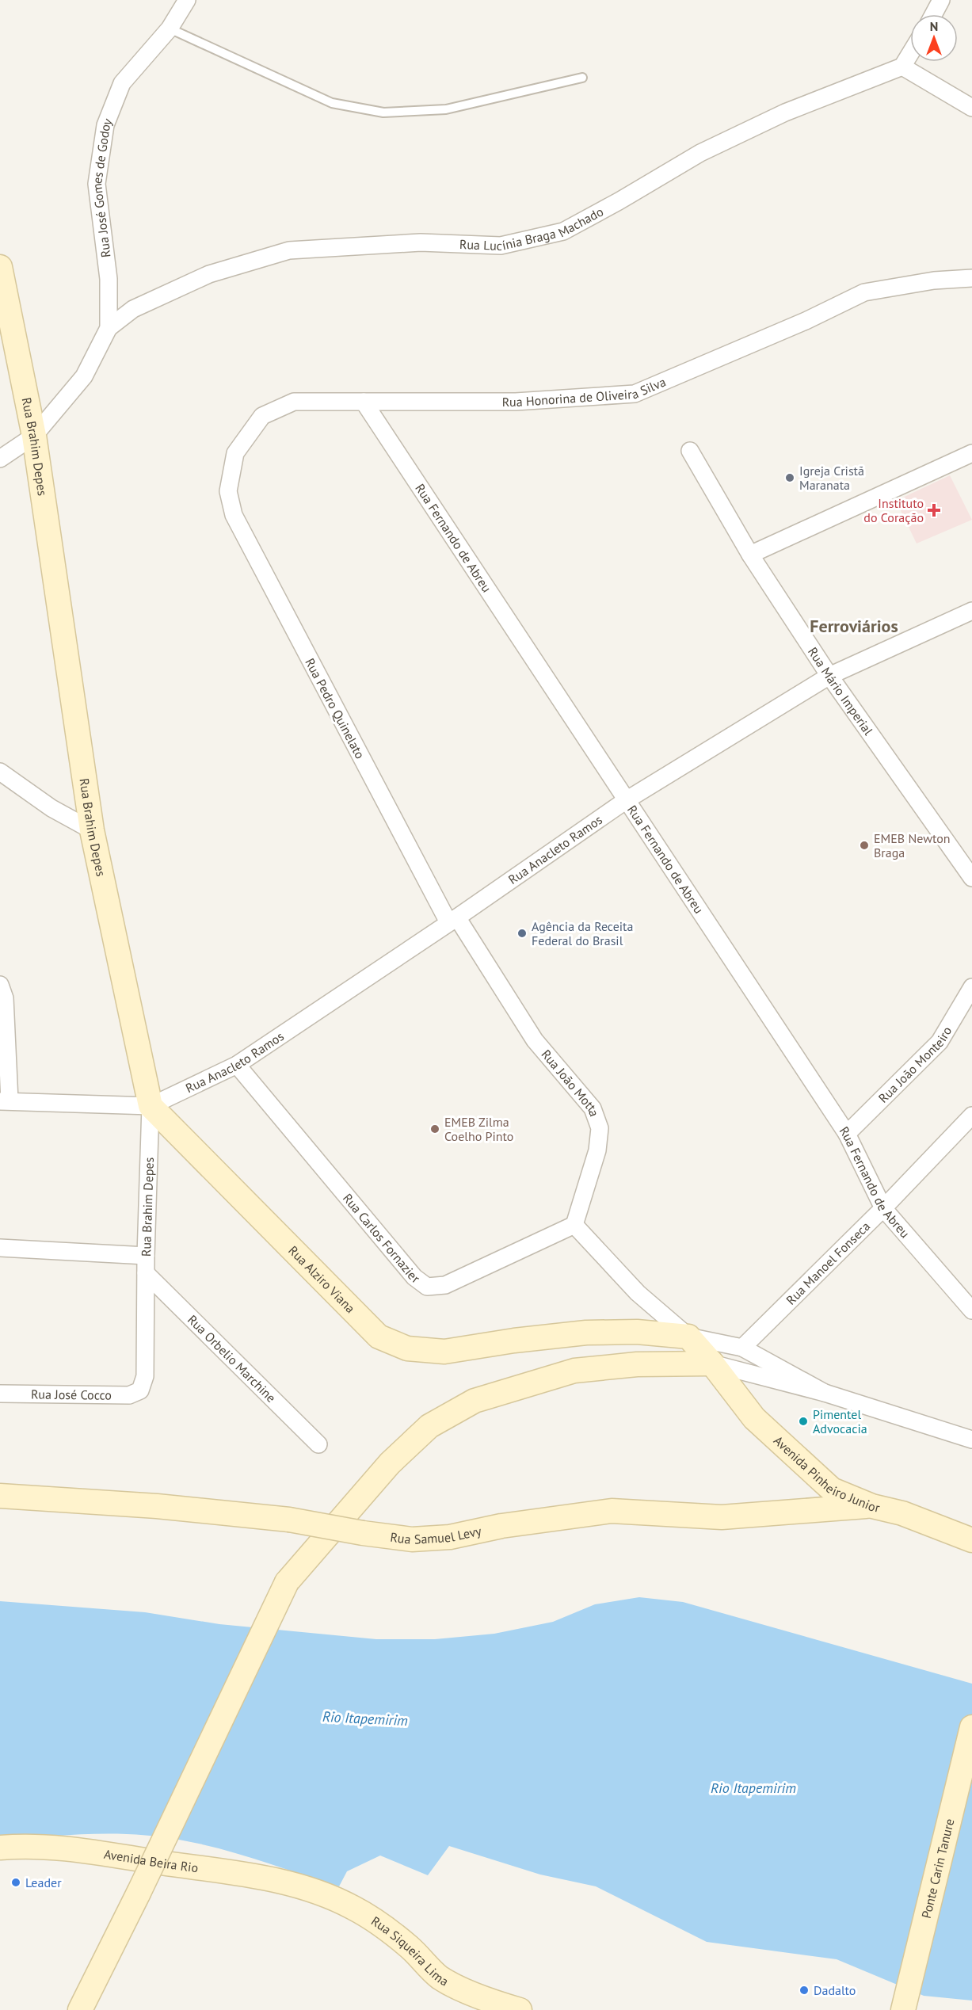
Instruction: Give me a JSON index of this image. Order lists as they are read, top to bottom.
{
  "streets": {
    "main road": [
      "Rua Brahim Depes",
      "Rua Alziro Viana",
      "Avenida Pinheiro Junior",
      "Rua Samuel Levy",
      "Avenida Beira Rio",
      "Ponte Carin Tanure",
      "Rua Siqueira Lima"
    ],
    "street": [
      "Rua José Gomes de Godoy",
      "Rua Lucínia Braga Machado",
      "Rua Honorina de Oliveira Silva",
      "Rua Fernando de Abreu",
      "Rua Mário Imperial",
      "Rua Pedro Quinelato",
      "Rua Anacleto Ramos",
      "Rua João Monteiro",
      "Rua João Motta",
      "Rua Carlos Fornazier",
      "Rua Manoel Fonseca",
      "Rua Orbelio Marchine",
      "Rua José Cocco"
    ]
  },
  "crossings": [
    ["Rua José Gomes de Godoy", "Rua Lucínia Braga Machado"],
    ["Rua José Gomes de Godoy", "Rua Brahim Depes"],
    ["Rua Honorina de Oliveira Silva", "Rua Fernando de Abreu"],
    ["Rua Honorina de Oliveira Silva", "Rua Pedro Quinelato"],
    ["Rua Brahim Depes", "Rua Anacleto Ramos"],
    ["Rua Brahim Depes", "Rua Alziro Viana"],
    ["Rua Brahim Depes", "Rua Orbelio Marchine"],
    ["Rua Brahim Depes", "Rua José Cocco"],
    ["Rua Fernando de Abreu", "Rua Anacleto Ramos"],
    ["Rua Fernando de Abreu", "Rua João Monteiro"],
    ["Rua Fernando de Abreu", "Rua Manoel Fonseca"],
    ["Rua Mário Imperial", "Rua Anacleto Ramos"],
    ["Rua Pedro Quinelato", "Rua Anacleto Ramos"],
    ["Rua Pedro Quinelato", "Rua João Motta"],
    ["Rua Anacleto Ramos", "Rua João Motta"],
    ["Rua Anacleto Ramos", "Rua Carlos Fornazier"],
    ["Rua Anacleto Ramos", "Rua Alziro Viana"],
    ["Rua João Motta", "Rua Carlos Fornazier"],
    ["Rua Alziro Viana", "Avenida Pinheiro Junior"],
    ["Avenida Pinheiro Junior", "Rua Samuel Levy"],
    ["Avenida Beira Rio", "Rua Siqueira Lima"]
  ],
  "districts": ["Ferroviários"],
  "water": ["Rio Itapemirim"],
  "places": {
    "other": [
      "Igreja Cristã Maranata",
      "EMEB Newton Braga",
      "Agência da Receita Federal do Brasil",
      "EMEB Zilma Coelho Pinto",
      "Pimentel Advocacia",
      "Leader",
      "Dadalto"
    ],
    "health": ["Instituto do Coração"]
  },
  "north": "top"
}
